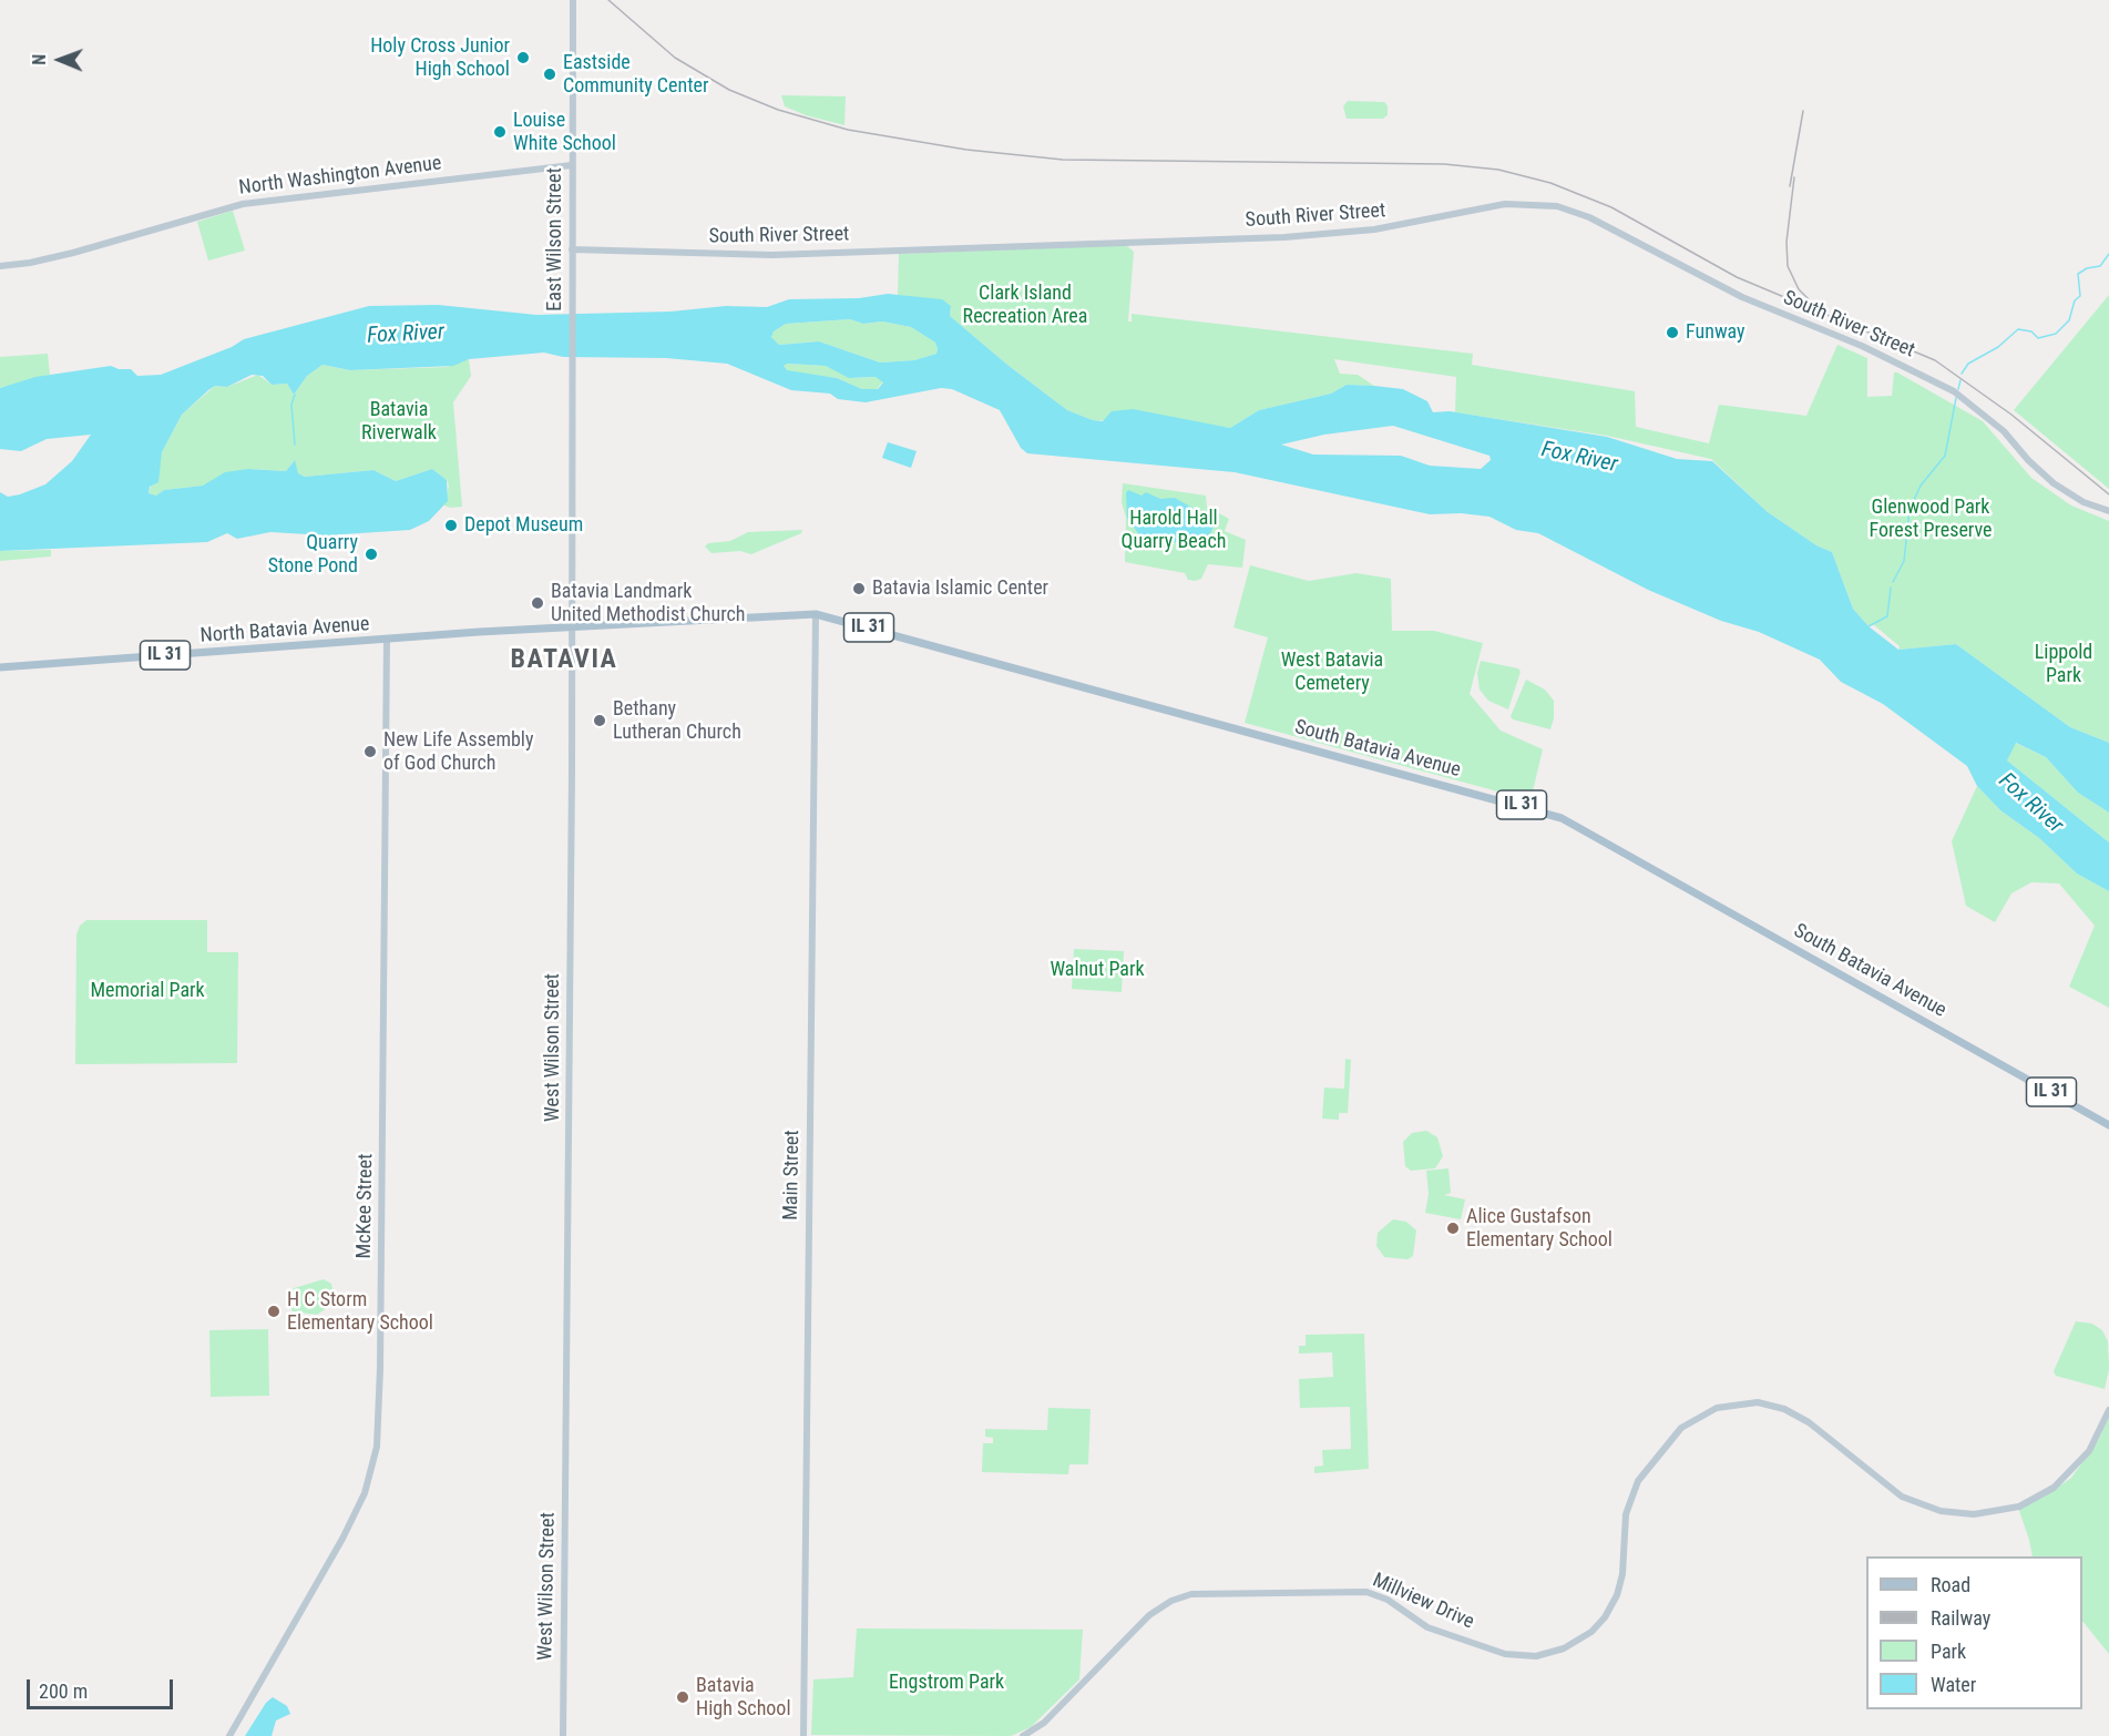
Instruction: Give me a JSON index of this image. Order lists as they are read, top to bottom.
{
  "streets": {
    "main road": [
      "North Washington Avenue",
      "South River Street",
      "East Wilson Street",
      "IL 31",
      "North Batavia Avenue",
      "South Batavia Avenue",
      "West Wilson Street",
      "Main Street",
      "McKee Street",
      "Millview Drive"
    ]
  },
  "crossings": [
    ["North Washington Avenue", "East Wilson Street"],
    ["South River Street", "East Wilson Street"],
    ["East Wilson Street", "West Wilson Street"],
    ["North Batavia Avenue", "South Batavia Avenue"],
    ["North Batavia Avenue", "West Wilson Street"],
    ["North Batavia Avenue", "McKee Street"],
    ["South Batavia Avenue", "West Wilson Street"],
    ["South Batavia Avenue", "Main Street"]
  ],
  "districts": ["BATAVIA"],
  "water": ["Fox River"],
  "parks": [
    "Clark Island Recreation Area",
    "Batavia Riverwalk",
    "Glenwood Park Forest Preserve",
    "Harold Hall Quarry Beach",
    "Lippold Park",
    "West Batavia Cemetery",
    "Walnut Park",
    "Memorial Park",
    "Engstrom Park"
  ],
  "places": [
    "Holy Cross Junior High School",
    "Eastside Community Center",
    "Louise White School",
    "Funway",
    "Depot Museum",
    "Quarry Stone Pond",
    "Batavia Islamic Center",
    "Batavia Landmark United Methodist Church",
    "Bethany Lutheran Church",
    "New Life Assembly of God Church",
    "Alice Gustafson Elementary School",
    "H C Storm Elementary School",
    "Batavia High School"
  ],
  "legend": [
    "Road",
    "Railway",
    "Park",
    "Water"
  ],
  "scale_bar": "200 m",
  "north": "left"
}
